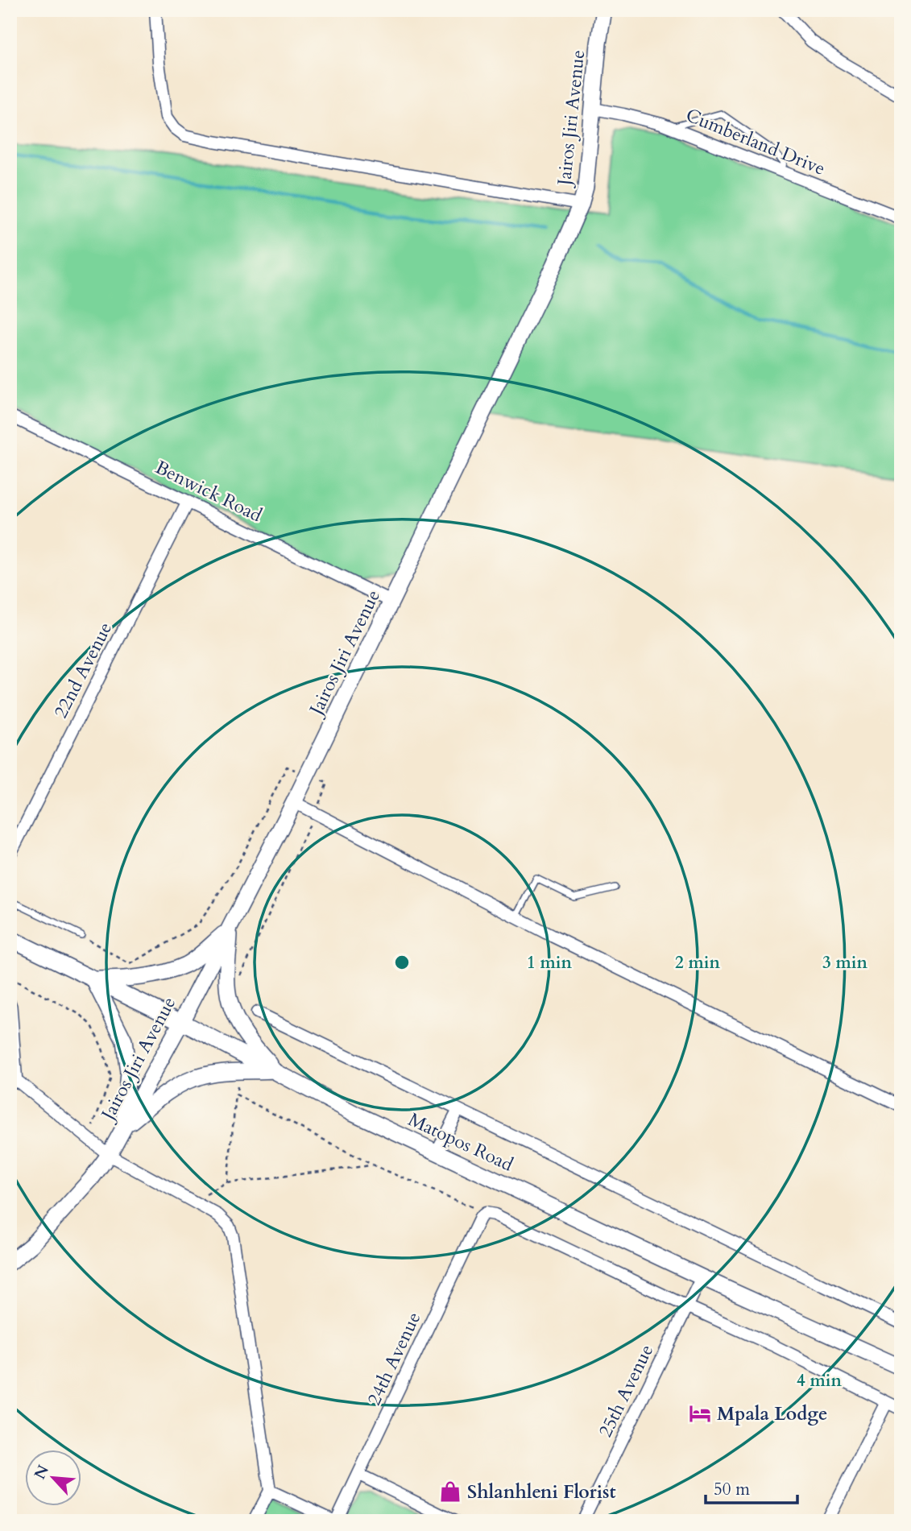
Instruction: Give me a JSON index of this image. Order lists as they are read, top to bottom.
{
  "streets": {
    "main road": ["Jairos Jiri Avenue", "Matopos Road"],
    "street": [
      "Cumberland Drive",
      "Benwick Road",
      "22nd Avenue",
      "24th Avenue",
      "25th Avenue"
    ]
  },
  "crossings": [
    ["Jairos Jiri Avenue", "Cumberland Drive"],
    ["Jairos Jiri Avenue", "Benwick Road"],
    ["Jairos Jiri Avenue", "Matopos Road"],
    ["Benwick Road", "22nd Avenue"],
    ["Matopos Road", "25th Avenue"]
  ],
  "places": {
    "hotel": ["Mpala Lodge"],
    "shop": ["Shlanhleni Florist"]
  },
  "scale_bar": "50 m",
  "north": "top left",
  "rings": [
    "1 min",
    "2 min",
    "3 min",
    "4 min"
  ]
}
